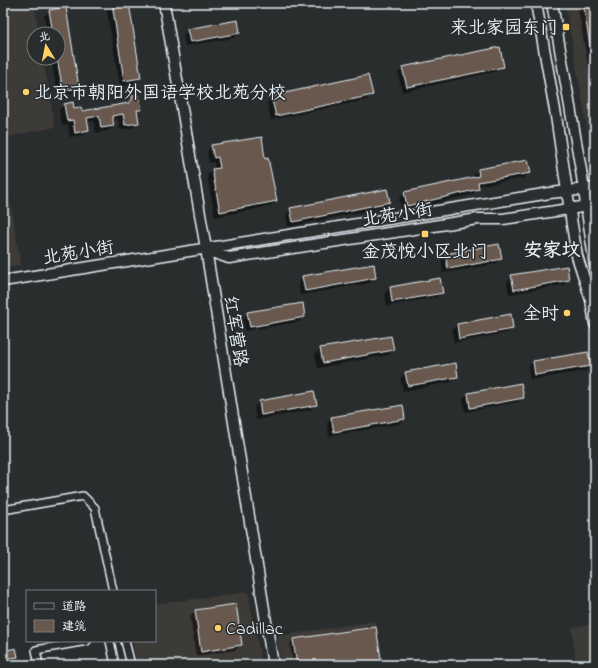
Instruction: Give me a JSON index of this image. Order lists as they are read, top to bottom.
{
  "streets": {
    "street": ["北苑小街", "红军营路"]
  },
  "crossings": [
    ["北苑小街", "红军营路"]
  ],
  "districts": ["安家坟"],
  "places": {
    "transit": ["来北家园东门", "金茂悦小区北门"],
    "other": ["北京市朝阳外国语学校北苑分校", "全时", "Cadillac"]
  },
  "legend": ["道路", "建筑"],
  "north": "top"
}
